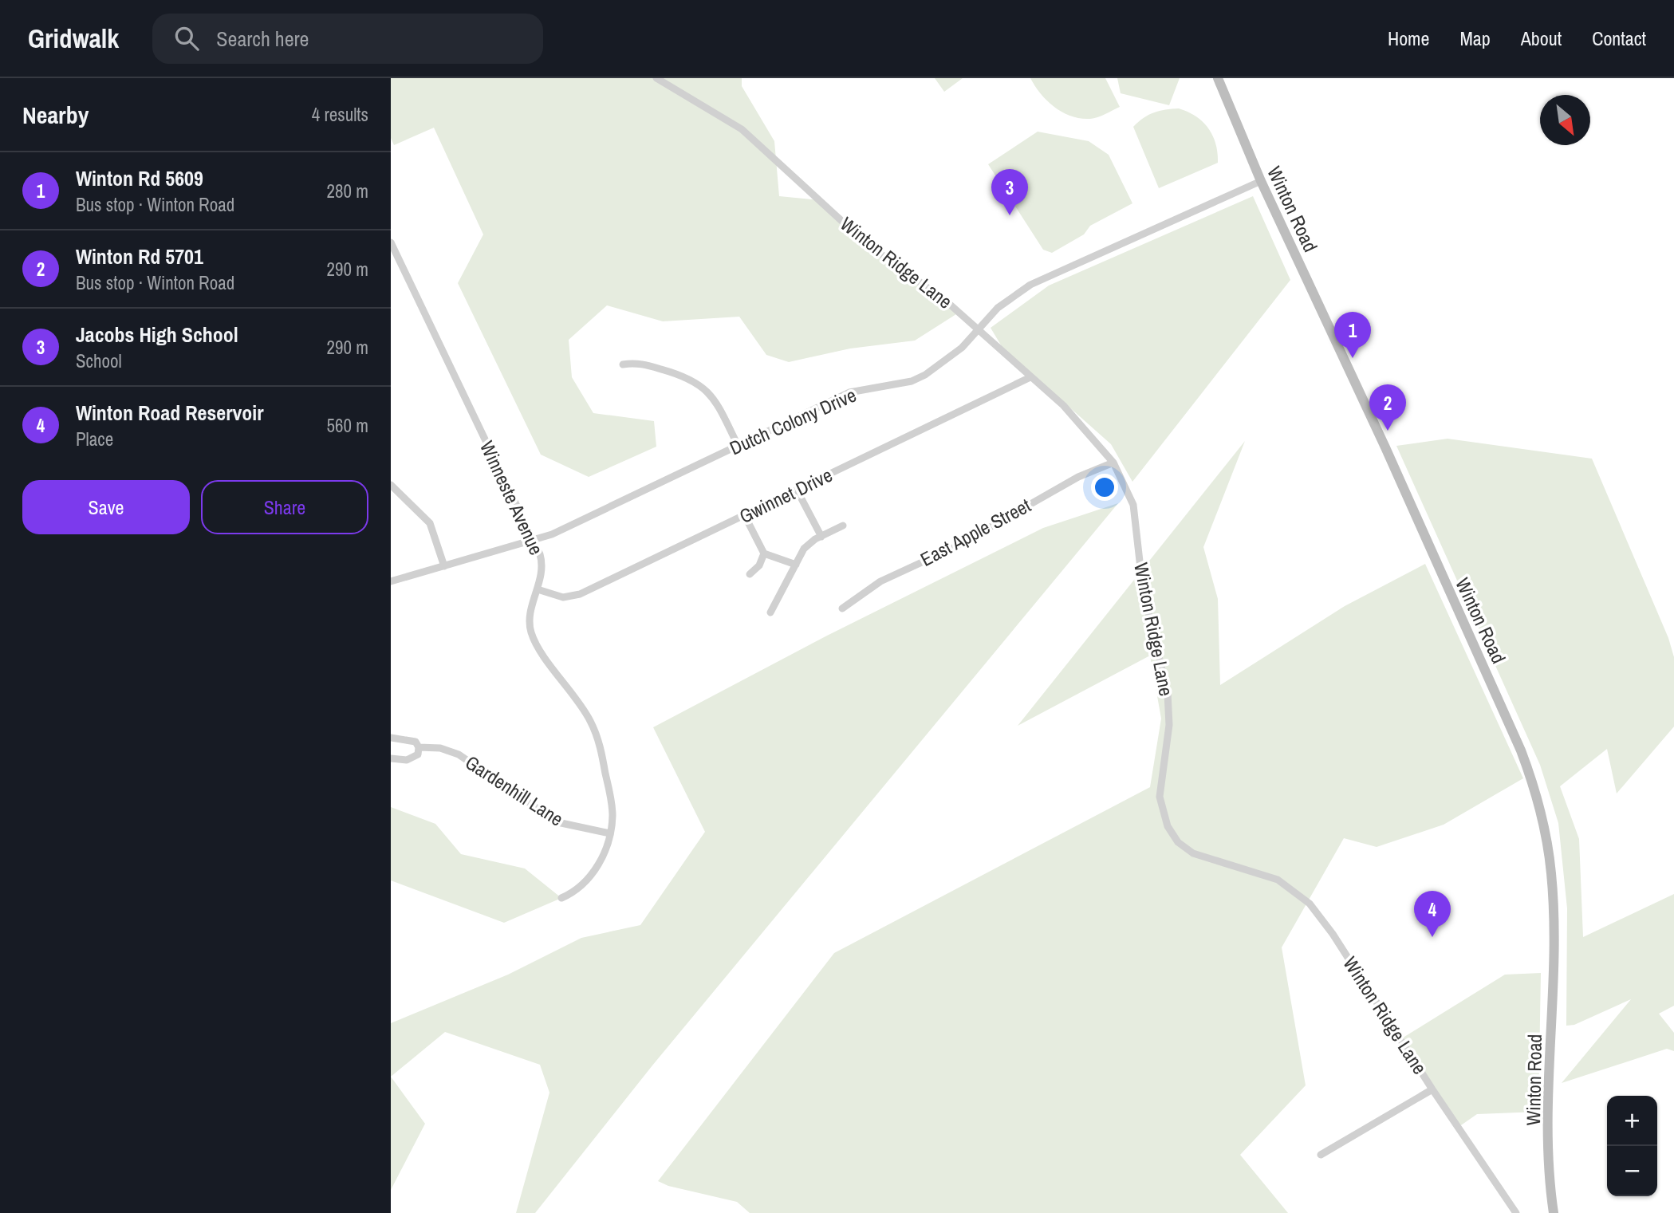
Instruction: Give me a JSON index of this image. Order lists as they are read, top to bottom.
{
  "streets": {
    "main road": ["Winton Road"],
    "street": [
      "Winton Ridge Lane",
      "Dutch Colony Drive",
      "Gwinnet Drive",
      "Winneste Avenue",
      "East Apple Street",
      "Gardenhill Lane"
    ]
  },
  "crossings": [
    ["Winton Road", "Dutch Colony Drive"],
    ["Winton Ridge Lane", "Dutch Colony Drive"],
    ["Winton Ridge Lane", "Gwinnet Drive"],
    ["Winton Ridge Lane", "East Apple Street"],
    ["Dutch Colony Drive", "Winneste Avenue"],
    ["Gwinnet Drive", "Winneste Avenue"],
    ["Winneste Avenue", "Gardenhill Lane"]
  ],
  "north": "bottom right",
  "page": {
    "header": "Gridwalk",
    "search": "Search here",
    "nav": [
      "Home",
      "Map",
      "About",
      "Contact"
    ],
    "heading": ["Nearby", "4 results"],
    "list": [
      {
        "mark": "1",
        "name": "Winton Rd 5609",
        "note": "Bus stop · Winton Road",
        "value": "280 m"
      },
      {
        "mark": "2",
        "name": "Winton Rd 5701",
        "note": "Bus stop · Winton Road",
        "value": "290 m"
      },
      {
        "mark": "3",
        "name": "Jacobs High School",
        "note": "School",
        "value": "290 m"
      },
      {
        "mark": "4",
        "name": "Winton Road Reservoir",
        "note": "Place",
        "value": "560 m"
      }
    ],
    "pins": [
      "3",
      "1",
      "2",
      "4"
    ],
    "buttons": ["Save", "Share"],
    "map_buttons": ["+", "−"]
  }
}
